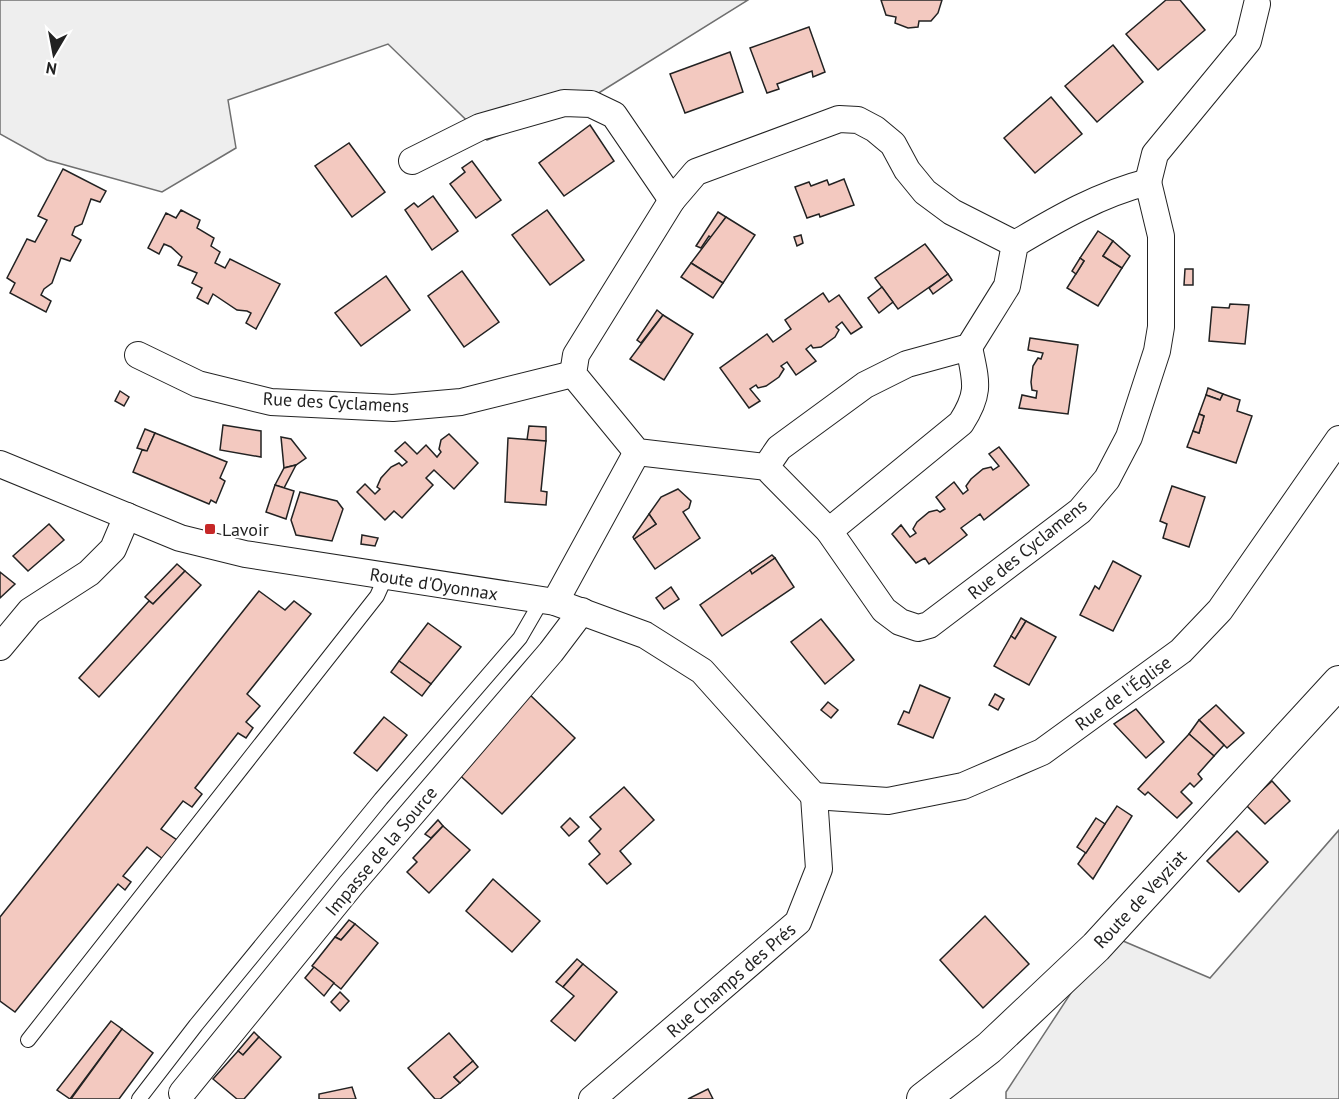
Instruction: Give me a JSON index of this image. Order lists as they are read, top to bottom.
{
  "streets": {
    "street": [
      "Rue des Cyclamens",
      "Route d'Oyonnax",
      "Rue de l'Église",
      "Impasse de la Source",
      "Route de Veyziat",
      "Rue Champs des Prés"
    ]
  },
  "crossings": [
    ["Route d'Oyonnax", "Rue de l'Église"],
    ["Route d'Oyonnax", "Impasse de la Source"],
    ["Route d'Oyonnax", "Rue Champs des Prés"],
    ["Rue de l'Église", "Rue Champs des Prés"]
  ],
  "places": {
    "transit": ["Lavoir"]
  },
  "north": "bottom"
}
